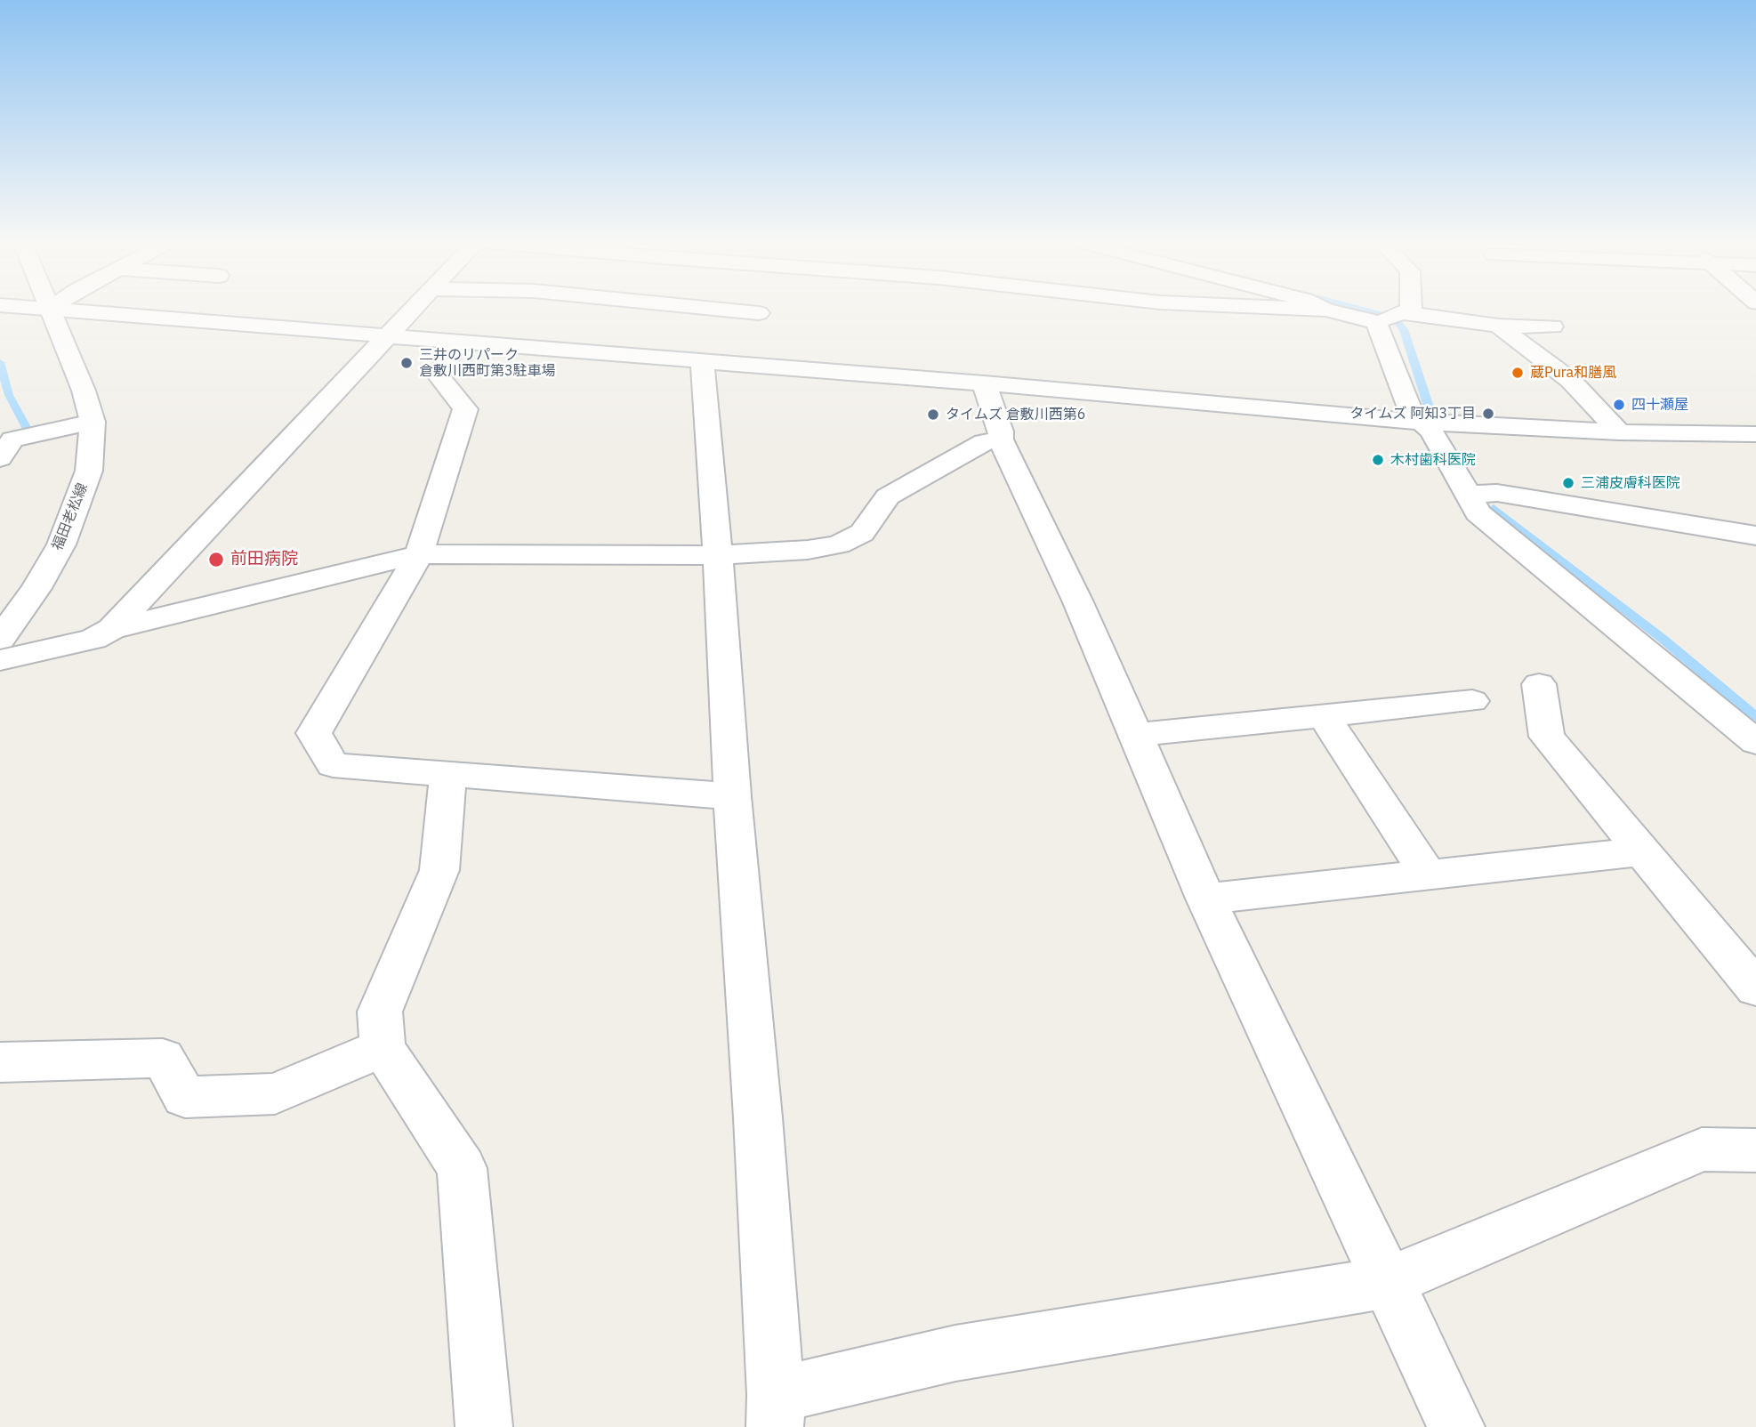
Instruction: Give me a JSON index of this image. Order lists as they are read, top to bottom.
{
  "streets": {
    "street": ["福田老松線"]
  },
  "places": [
    "三井のリパーク 倉敷川西町第3駐車場",
    "蔵Pura和膳風",
    "四十瀬屋",
    "タイムズ 阿知3丁目",
    "タイムズ 倉敷川西第6",
    "木村歯科医院",
    "三浦皮膚科医院",
    "前田病院"
  ]
}
